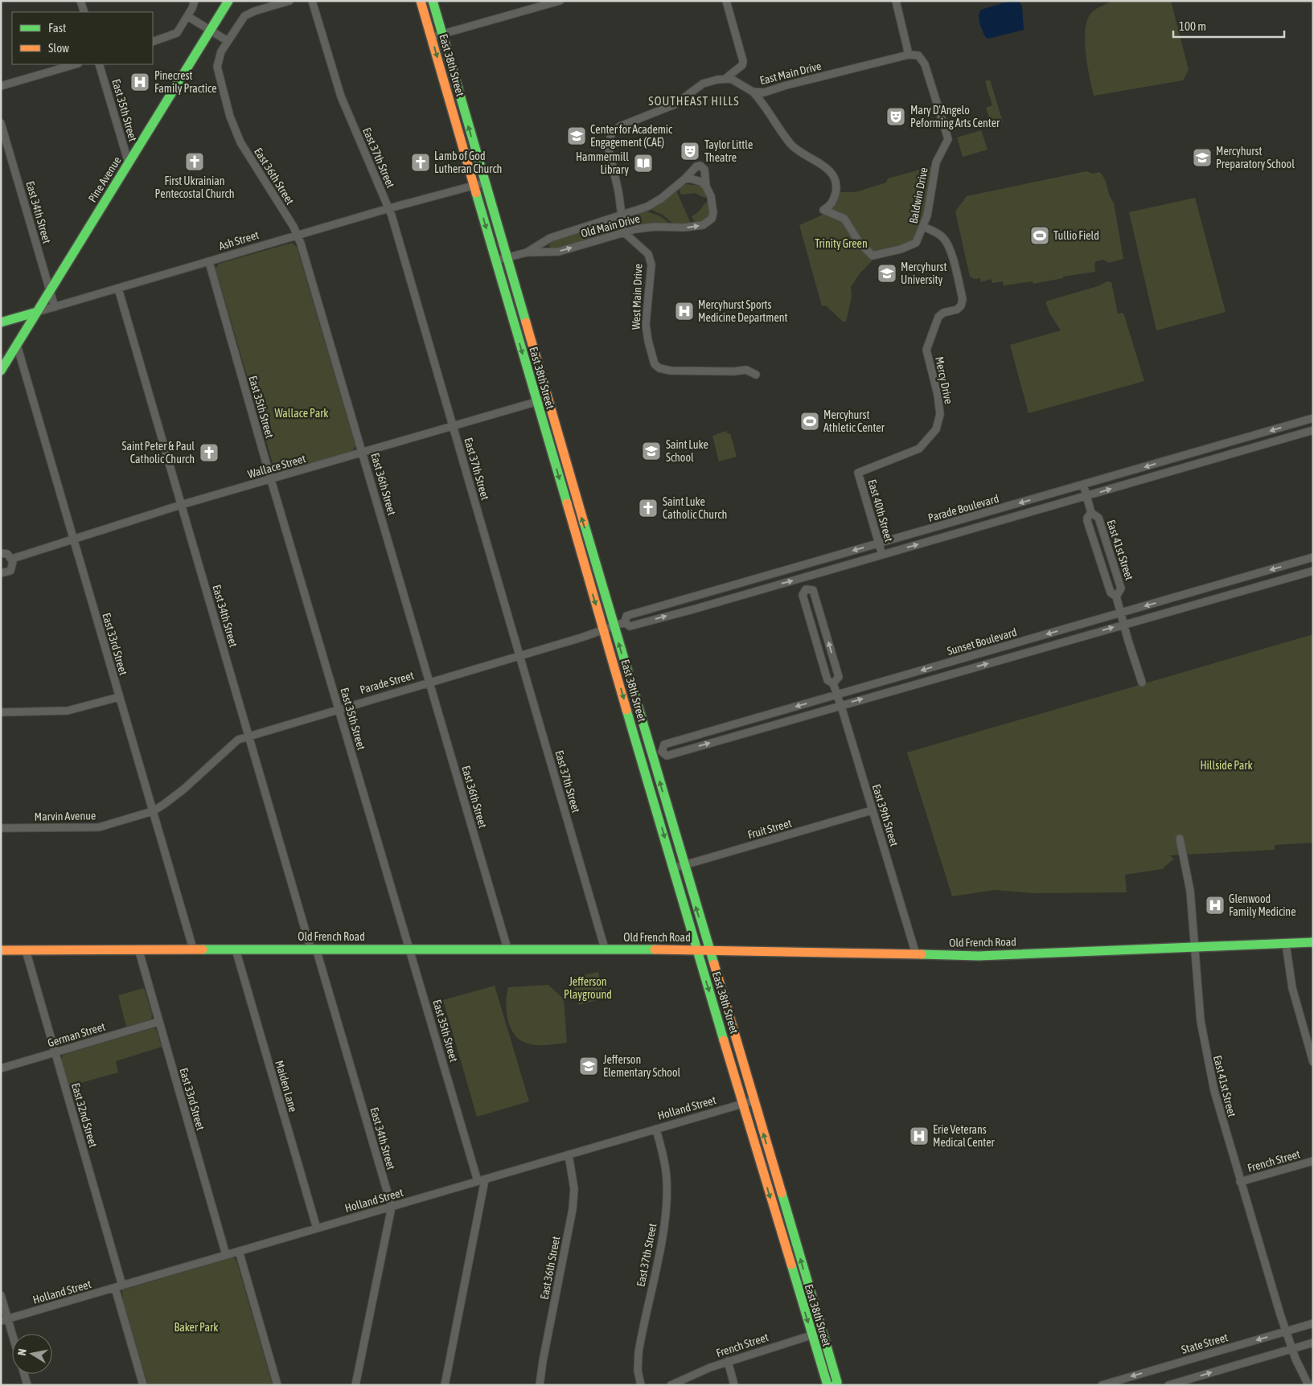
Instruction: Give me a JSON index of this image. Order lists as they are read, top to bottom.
{
  "streets": {
    "main road": [
      "East 38th Street",
      "Pine Avenue",
      "Ash Street",
      "Old French Road"
    ],
    "street": [
      "East Main Drive",
      "East 35th Street",
      "East 37th Street",
      "East 36th Street",
      "Baldwin Drive",
      "East 34th Street",
      "Old Main Drive",
      "West Main Drive",
      "Mercy Drive",
      "Wallace Street",
      "Parade Boulevard",
      "East 40th Street",
      "East 41st Street",
      "Sunset Boulevard",
      "East 33rd Street",
      "Parade Street",
      "East 39th Street",
      "Marvin Avenue",
      "Fruit Street",
      "German Street",
      "Maiden Lane",
      "Holland Street",
      "East 32nd Street",
      "French Street",
      "State Street"
    ]
  },
  "crossings": [
    ["East 38th Street", "Old Main Drive"],
    ["East 38th Street", "Ash Street"],
    ["East 38th Street", "Wallace Street"],
    ["East 38th Street", "Parade Boulevard"],
    ["East 38th Street", "Sunset Boulevard"],
    ["East 38th Street", "Parade Street"],
    ["East 38th Street", "Fruit Street"],
    ["East 38th Street", "Old French Road"],
    ["East 38th Street", "Holland Street"],
    ["East 38th Street", "French Street"],
    ["East Main Drive", "Baldwin Drive"],
    ["East 35th Street", "Pine Avenue"],
    ["East 35th Street", "Ash Street"],
    ["East 35th Street", "Wallace Street"],
    ["East 35th Street", "Parade Street"],
    ["East 35th Street", "Old French Road"],
    ["East 35th Street", "Holland Street"],
    ["East 37th Street", "Ash Street"],
    ["East 37th Street", "Wallace Street"],
    ["East 37th Street", "Parade Street"],
    ["East 37th Street", "Old French Road"],
    ["East 37th Street", "Holland Street"],
    ["East 36th Street", "Ash Street"],
    ["East 36th Street", "Wallace Street"],
    ["East 36th Street", "Parade Street"],
    ["East 36th Street", "Old French Road"],
    ["East 36th Street", "Holland Street"],
    ["Pine Avenue", "East 34th Street"],
    ["Pine Avenue", "Ash Street"],
    ["Pine Avenue", "East 33rd Street"],
    ["Baldwin Drive", "Mercy Drive"],
    ["East 34th Street", "Ash Street"],
    ["East 34th Street", "Wallace Street"],
    ["East 34th Street", "Parade Street"],
    ["East 34th Street", "Old French Road"],
    ["East 34th Street", "Holland Street"],
    ["Old Main Drive", "West Main Drive"],
    ["Mercy Drive", "East 40th Street"],
    ["Wallace Street", "East 33rd Street"],
    ["Parade Boulevard", "East 40th Street"],
    ["Parade Boulevard", "East 41st Street"],
    ["Parade Boulevard", "Parade Street"],
    ["Parade Boulevard", "East 39th Street"],
    ["East 41st Street", "Sunset Boulevard"],
    ["East 41st Street", "Old French Road"],
    ["East 41st Street", "French Street"],
    ["East 41st Street", "State Street"],
    ["Sunset Boulevard", "East 39th Street"],
    ["East 33rd Street", "Parade Street"],
    ["East 33rd Street", "Marvin Avenue"],
    ["East 33rd Street", "Old French Road"],
    ["East 33rd Street", "German Street"],
    ["East 33rd Street", "Holland Street"],
    ["Parade Street", "Marvin Avenue"],
    ["East 39th Street", "Fruit Street"],
    ["East 39th Street", "Old French Road"],
    ["Old French Road", "Maiden Lane"],
    ["Old French Road", "East 32nd Street"],
    ["German Street", "East 32nd Street"],
    ["Maiden Lane", "Holland Street"],
    ["Holland Street", "East 32nd Street"]
  ],
  "districts": ["SOUTHEAST HILLS"],
  "parks": [
    "Trinity Green",
    "Wallace Park",
    "Hillside Park",
    "Jefferson Playground",
    "Baker Park"
  ],
  "places": {
    "hospital": [
      "Pinecrest Family Practice",
      "Mercyhurst Sports Medicine Department",
      "Glenwood Family Medicine",
      "Erie Veterans Medical Center"
    ],
    "theatre": ["Mary D'Angelo Peforming Arts Center", "Taylor Little Theatre"],
    "school or university": [
      "Center for Academic Engagement (CAE)",
      "Mercyhurst Preparatory School",
      "Mercyhurst University",
      "Saint Luke School",
      "Jefferson Elementary School"
    ],
    "church": [
      "First Ukrainian Pentecostal Church",
      "Lamb of God Lutheran Church",
      "Saint Peter & Paul Catholic Church",
      "Saint Luke Catholic Church"
    ],
    "library": ["Hammermill Library"],
    "sports": ["Tullio Field", "Mercyhurst Athletic Center"]
  },
  "legend": ["Fast", "Slow"],
  "scale_bar": "100 m",
  "north": "left"
}
